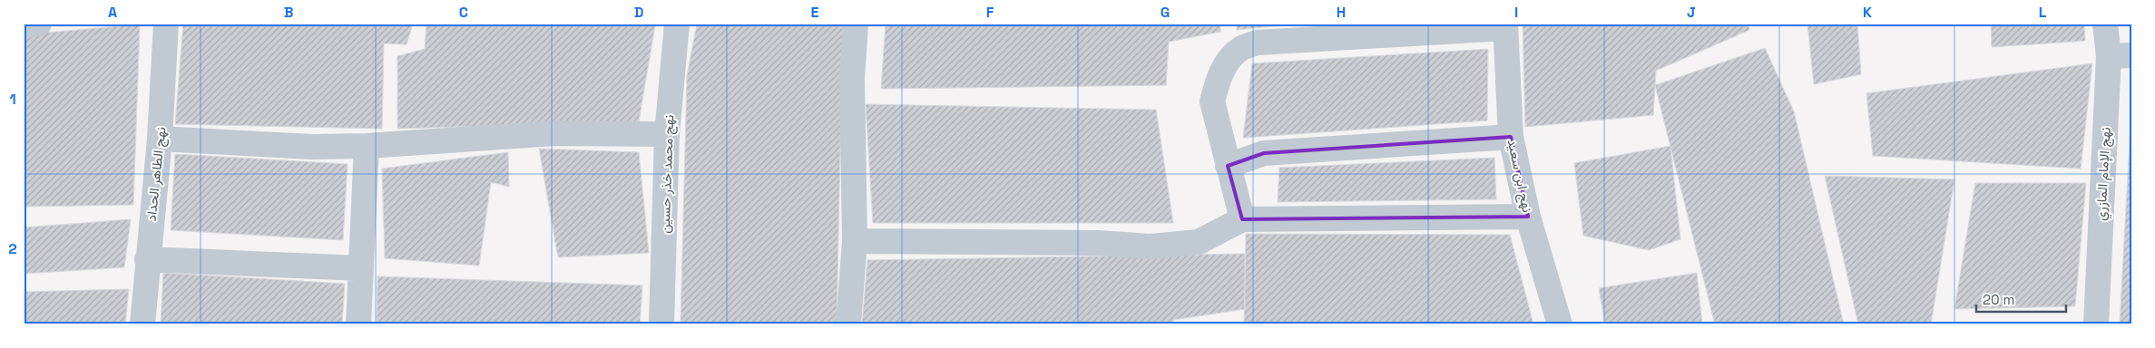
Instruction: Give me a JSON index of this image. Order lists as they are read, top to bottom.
{
  "streets": {
    "street": [
      "نهج الطاهر الحداد",
      "نهج محمد خذر حسين",
      "نهج الإمام المازري",
      "نهج ابن سعيد"
    ]
  },
  "scale_bar": "20 m",
  "grid": {
    "columns": [
      "A",
      "B",
      "C",
      "D",
      "E",
      "F",
      "G",
      "H",
      "I",
      "J",
      "K",
      "L"
    ],
    "rows": ["1", "2"]
  }
}
